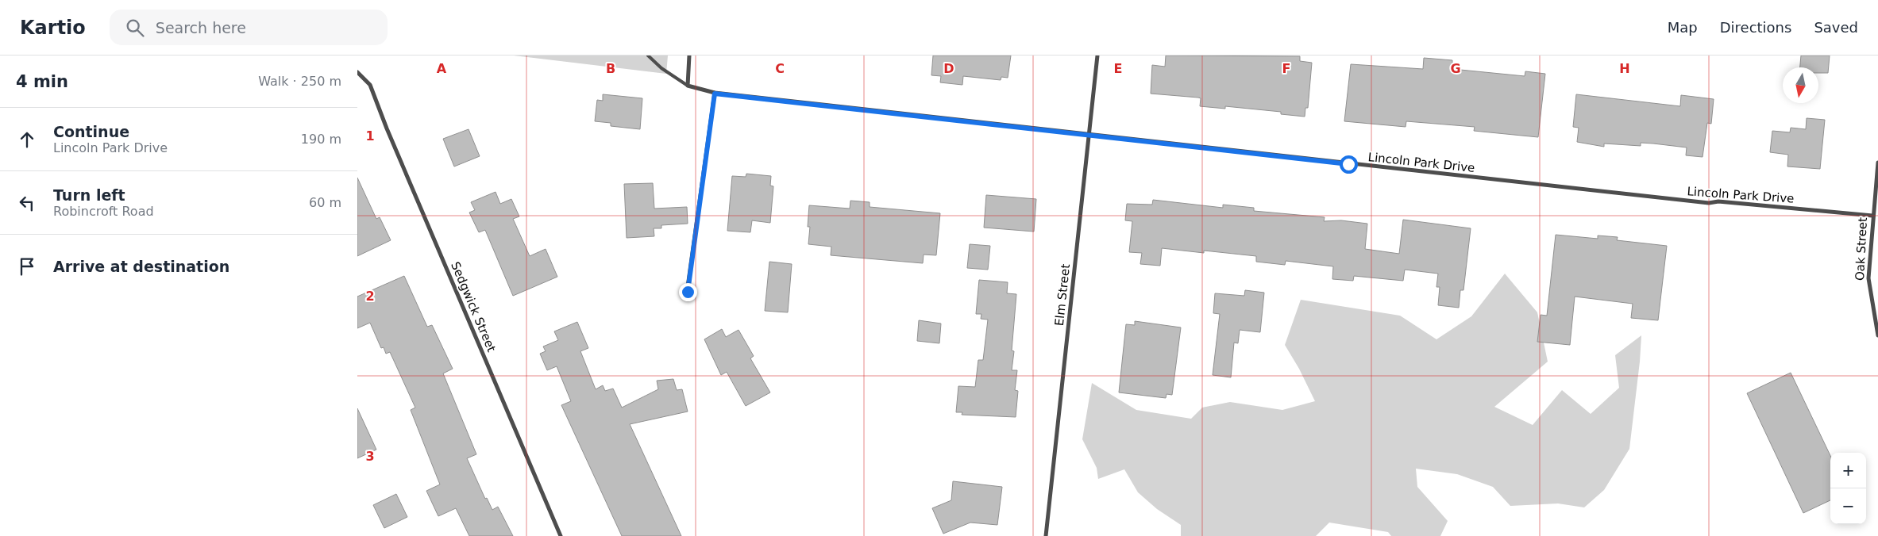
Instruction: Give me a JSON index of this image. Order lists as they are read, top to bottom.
{
  "streets": {
    "street": [
      "Lincoln Park Drive",
      "Oak Street",
      "Elm Street",
      "Sedgwick Street"
    ]
  },
  "crossings": [
    ["Lincoln Park Drive", "Oak Street"],
    ["Lincoln Park Drive", "Elm Street"]
  ],
  "north": "bottom",
  "page": {
    "header": "Kartio",
    "search": "Search here",
    "nav": ["Map", "Directions", "Saved"],
    "heading": ["4 min", "Walk · 250 m"],
    "list": [
      ["Continue", "Lincoln Park Drive", "190 m"],
      ["Turn left", "Robincroft Road", "60 m"],
      "Arrive at destination"
    ],
    "map_buttons": ["+", "−"]
  },
  "grid": {
    "columns": [
      "A",
      "B",
      "C",
      "D",
      "E",
      "F",
      "G",
      "H"
    ],
    "rows": ["1", "2", "3"]
  }
}
